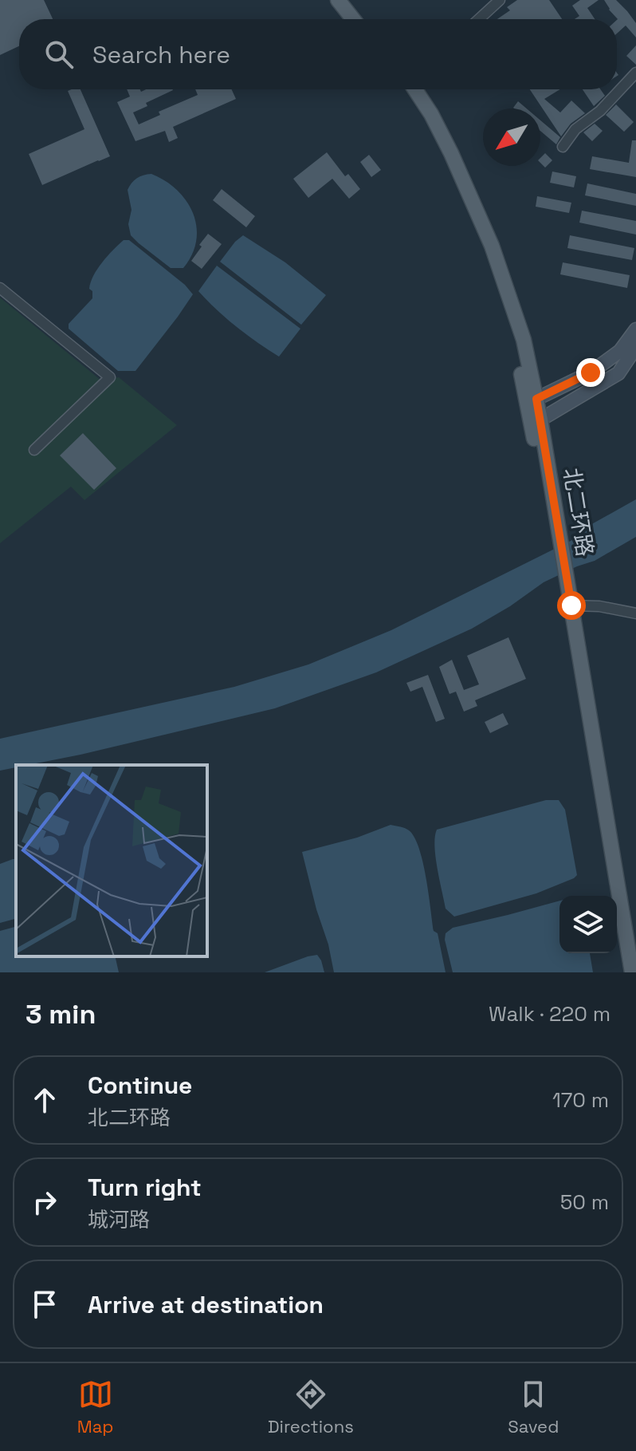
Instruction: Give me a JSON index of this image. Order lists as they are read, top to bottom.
{
  "streets": {
    "main road": ["北二环路"]
  },
  "north": "bottom left",
  "page": {
    "search": "Search here",
    "heading": ["3 min", "Walk · 220 m"],
    "list": [
      ["Continue", "北二环路", "170 m"],
      ["Turn right", "城河路", "50 m"],
      "Arrive at destination"
    ],
    "nav": ["Map", "Directions", "Saved"]
  }
}
